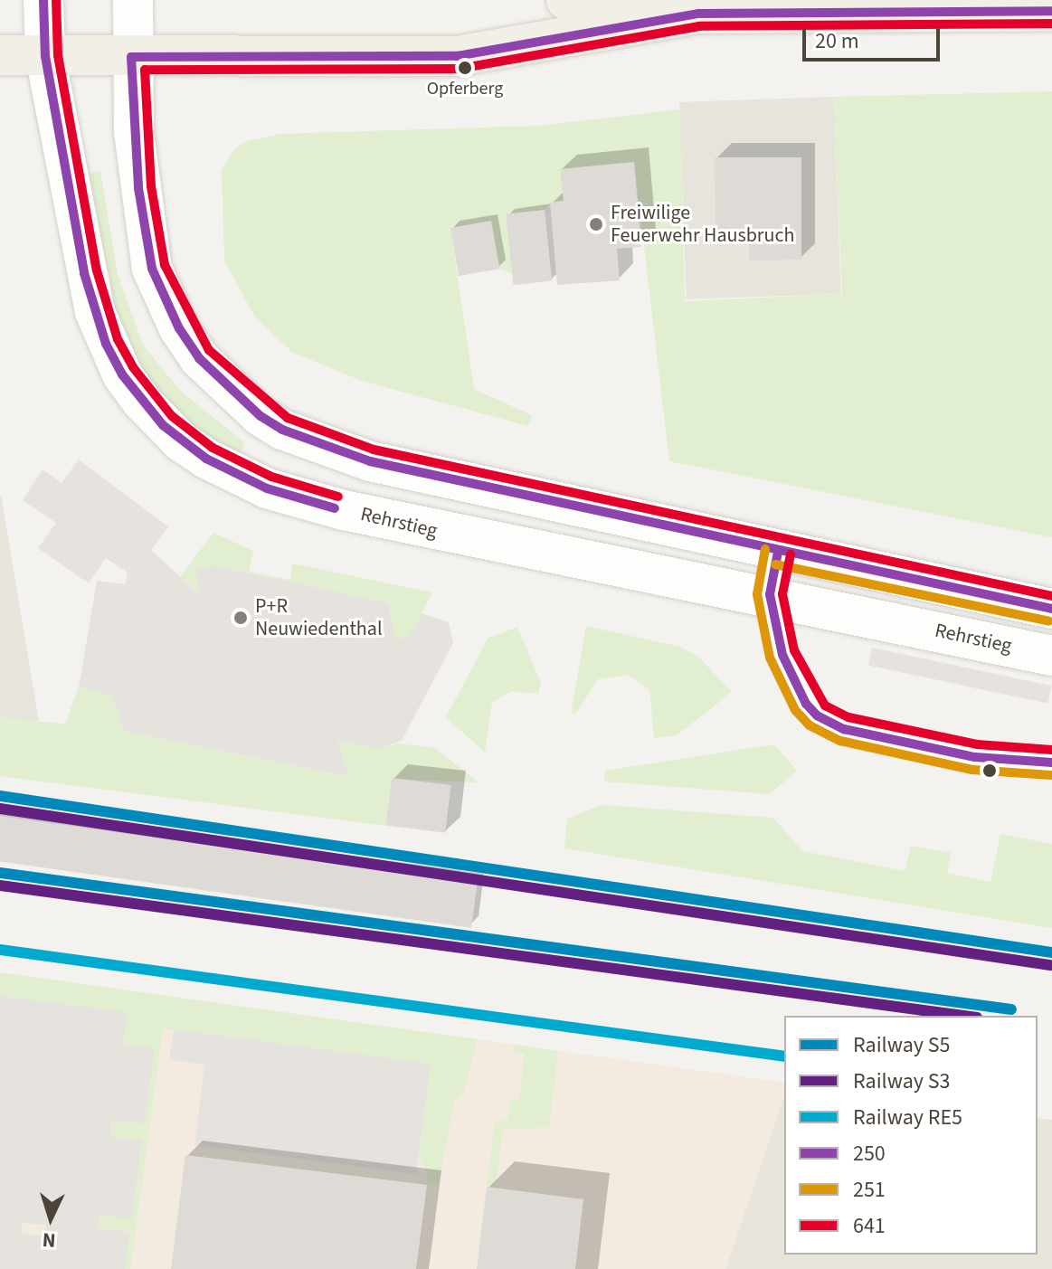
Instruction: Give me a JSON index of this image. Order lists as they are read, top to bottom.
{
  "streets": {
    "street": ["Rehrstieg"]
  },
  "places": ["Opferberg", "Freiwilige Feuerwehr Hausbruch", "P+R Neuwiedenthal"],
  "lines": [
    "transit line 250",
    "transit line 641",
    "transit line 251",
    "rail line S5",
    "rail line S3",
    "rail line RE5"
  ],
  "legend": [
    "Railway S5",
    "Railway S3",
    "Railway RE5",
    "250",
    "251",
    "641"
  ],
  "scale_bar": "20 m",
  "north": "bottom"
}
